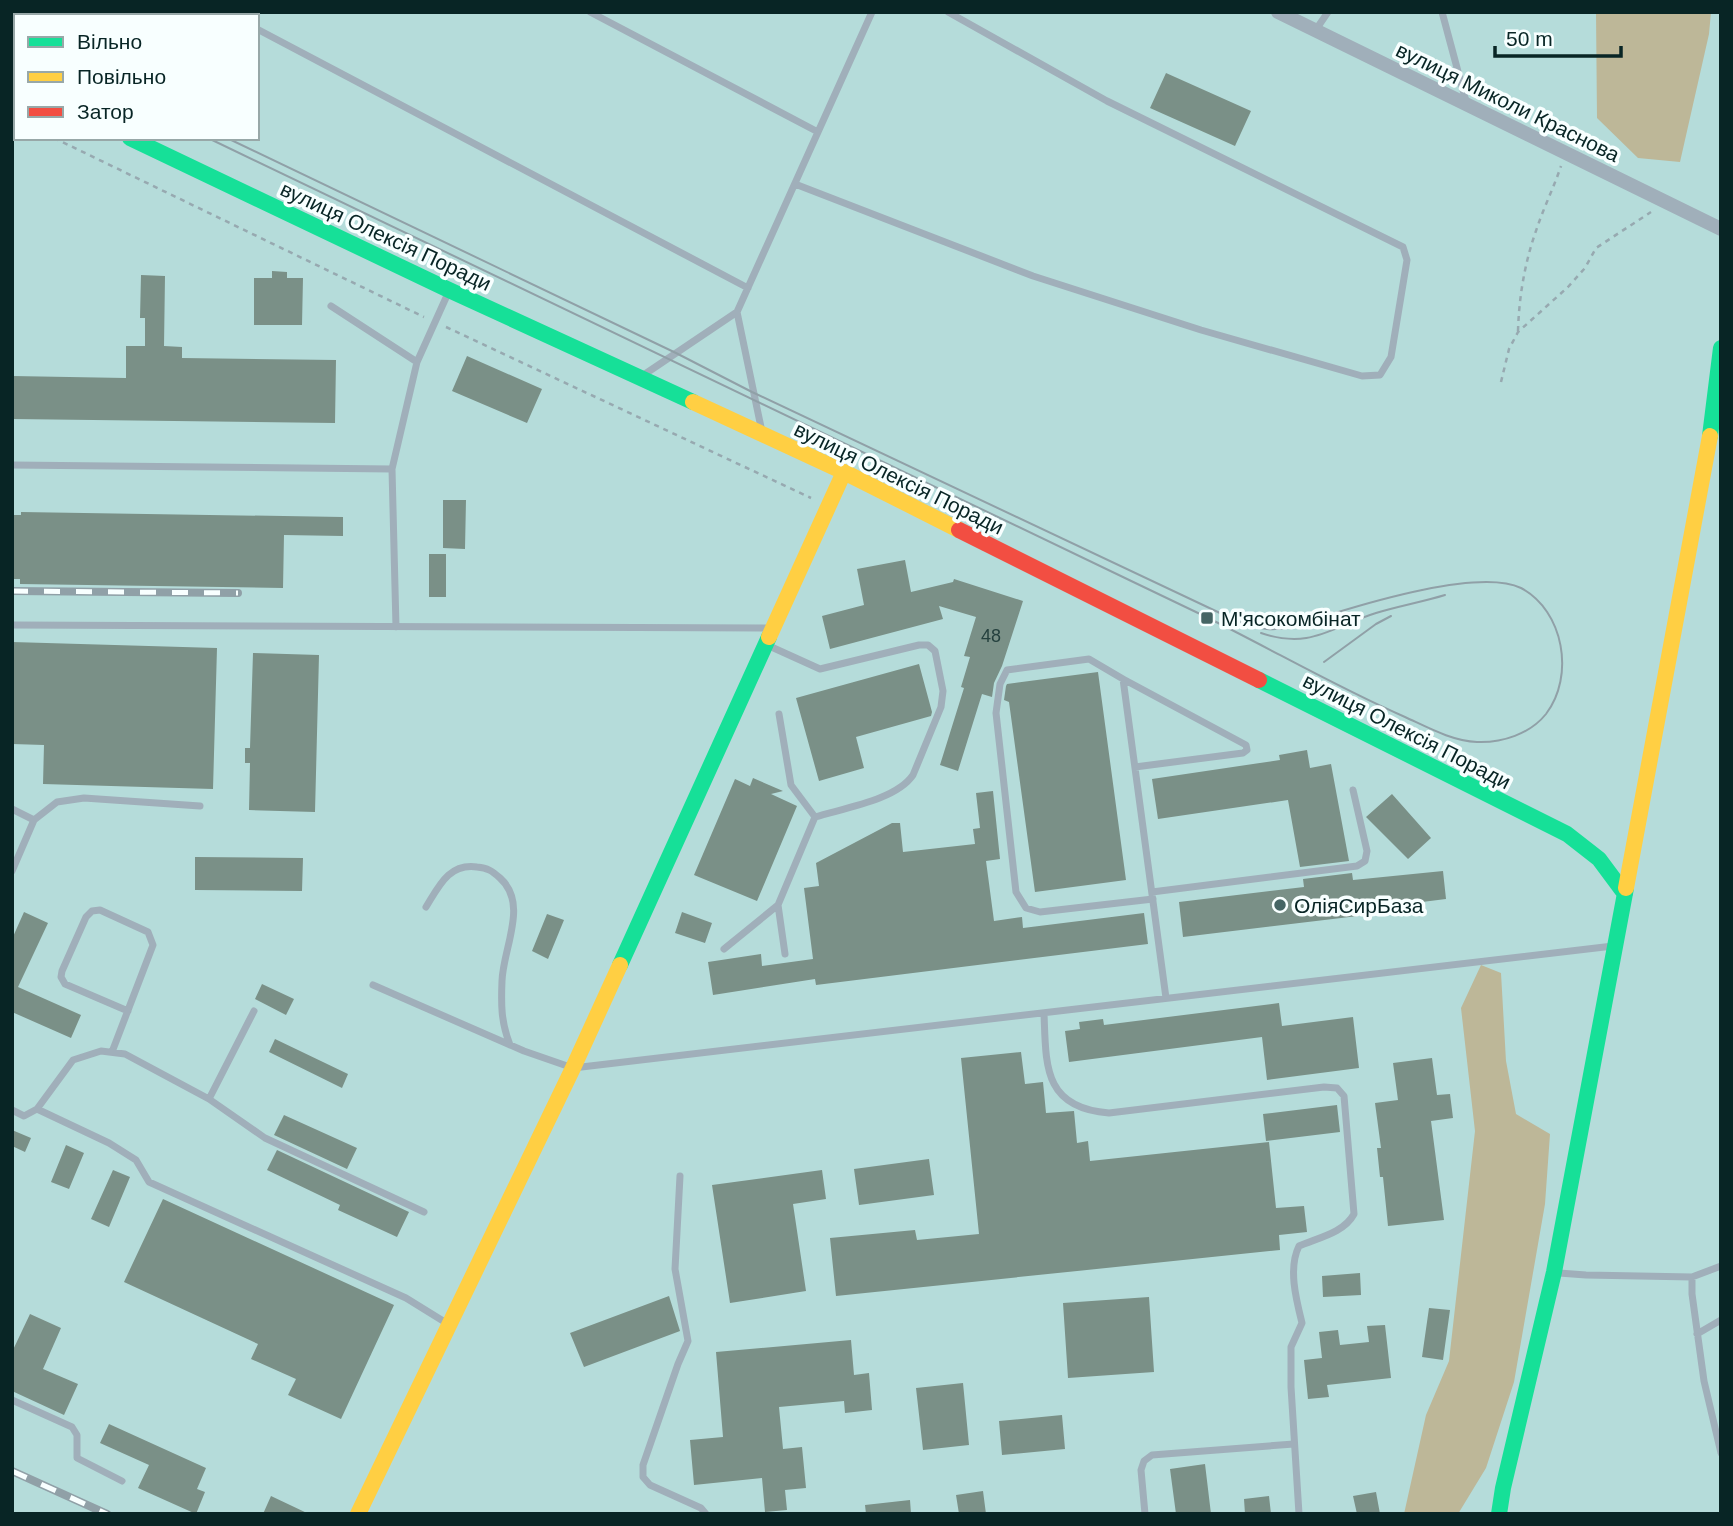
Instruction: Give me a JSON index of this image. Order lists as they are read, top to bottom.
{
  "streets": {
    "main road": ["вулиця Олексія Поради"],
    "street": ["вулиця Миколи Краснова"]
  },
  "places": {
    "transit": ["М'ясокомбінат"],
    "other": ["ОліяСирБаза"]
  },
  "house_numbers": ["48"],
  "legend": ["Вільно", "Повільно", "Затор"],
  "scale_bar": "50 m"
}
